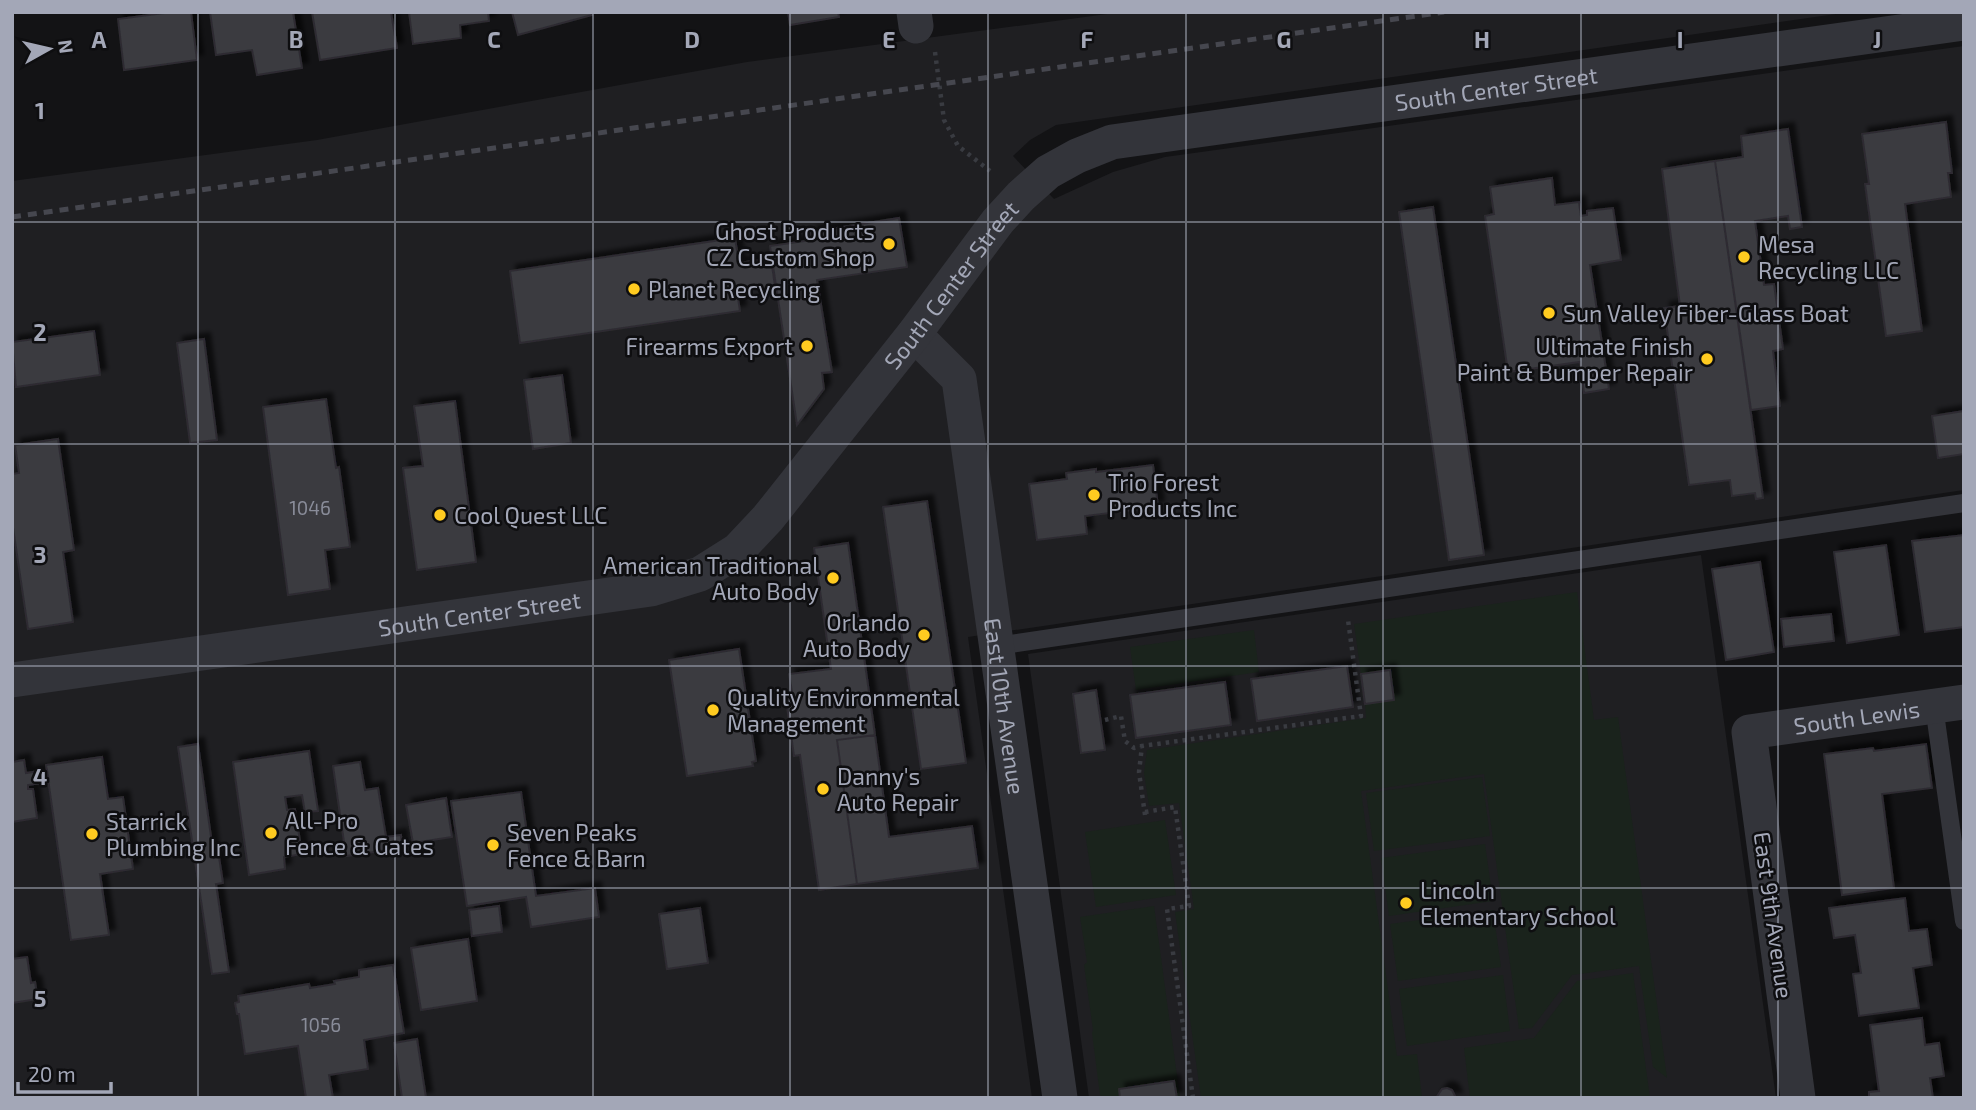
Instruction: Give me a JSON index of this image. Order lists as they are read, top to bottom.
{
  "streets": {
    "street": [
      "South Center Street",
      "East 10th Avenue",
      "South Lewis",
      "East 9th Avenue"
    ]
  },
  "crossings": [
    ["South Center Street", "East 10th Avenue"],
    ["South Lewis", "East 9th Avenue"]
  ],
  "places": [
    "Ghost Products CZ Custom Shop",
    "Mesa Recycling LLC",
    "Planet Recycling",
    "Sun Valley Fiber-Glass Boat",
    "Firearms Export",
    "Ultimate Finish Paint & Bumper Repair",
    "Trio Forest Products Inc",
    "Cool Quest LLC",
    "American Traditional Auto Body",
    "Orlando Auto Body",
    "Quality Environmental Management",
    "Danny's Auto Repair",
    "All-Pro Fence & Gates",
    "Starrick Plumbing Inc",
    "Seven Peaks Fence & Barn",
    "Lincoln Elementary School"
  ],
  "house_numbers": ["1046", "1056"],
  "scale_bar": "20 m",
  "north": "right",
  "grid": {
    "columns": [
      "A",
      "B",
      "C",
      "D",
      "E",
      "F",
      "G",
      "H",
      "I",
      "J"
    ],
    "rows": [
      "1",
      "2",
      "3",
      "4",
      "5"
    ]
  }
}
